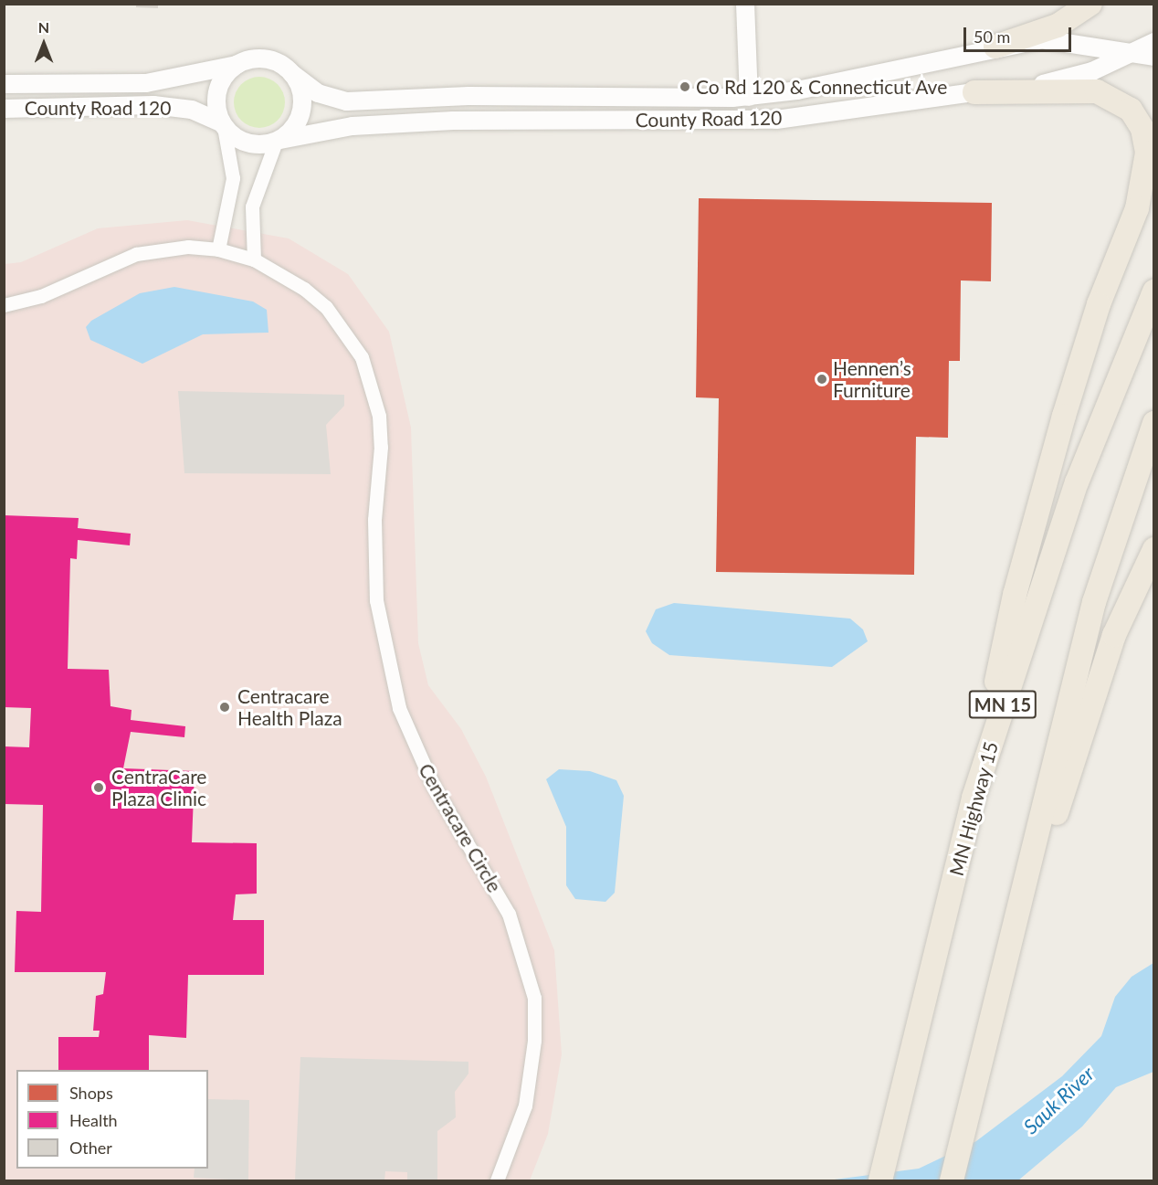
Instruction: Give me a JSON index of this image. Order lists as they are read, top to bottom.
{
  "streets": {
    "highway": ["MN 15", "MN Highway 15"],
    "street": ["County Road 120", "Centracare Circle"]
  },
  "water": ["Sauk River"],
  "places": [
    "Co Rd 120 & Connecticut Ave",
    "Hennen’s Furniture",
    "Centracare Health Plaza",
    "CentraCare Plaza Clinic"
  ],
  "legend": ["Shops", "Health", "Other"],
  "scale_bar": "50 m",
  "north": "top"
}
